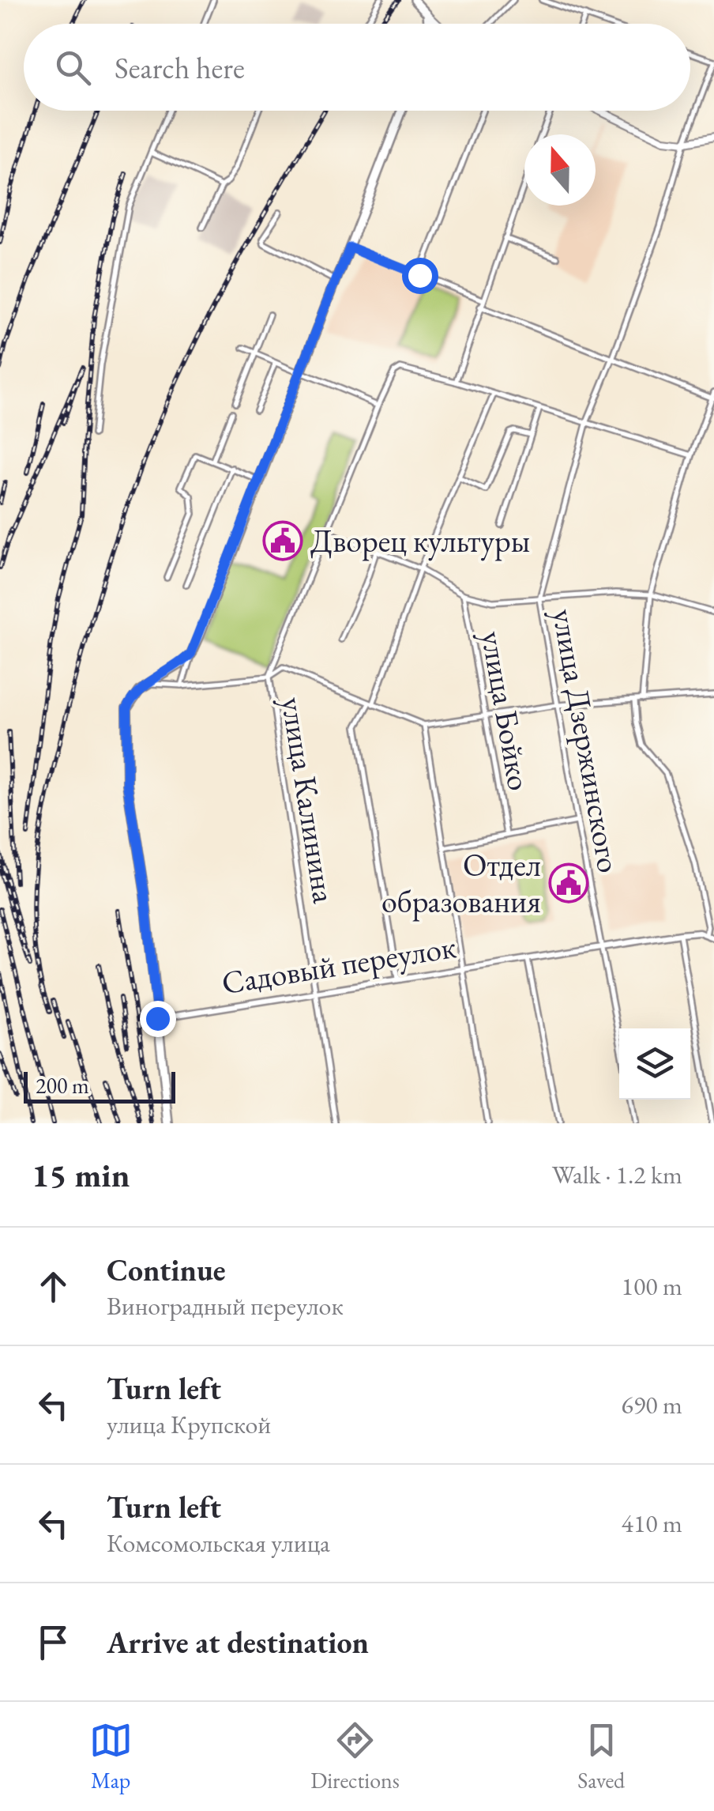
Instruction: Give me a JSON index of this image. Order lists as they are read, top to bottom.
{
  "streets": {
    "street": [
      "улица Бойко",
      "улица Дзержинского",
      "улица Калинина",
      "Садовый переулок"
    ]
  },
  "crossings": [
    ["улица Бойко", "улица Дзержинского"],
    ["улица Дзержинского", "Садовый переулок"],
    ["улица Калинина", "Садовый переулок"]
  ],
  "places": {
    "public building": ["Дворец культуры", "Отдел образования"]
  },
  "scale_bar": "200 m",
  "north": "top",
  "page": {
    "search": "Search here",
    "scale": "200 m",
    "heading": ["15 min", "Walk · 1.2 km"],
    "list": [
      ["Continue", "Виноградный переулок", "100 m"],
      ["Turn left", "улица Крупской", "690 m"],
      ["Turn left", "Комсомольская улица", "410 m"],
      "Arrive at destination"
    ],
    "nav": ["Map", "Directions", "Saved"]
  }
}
